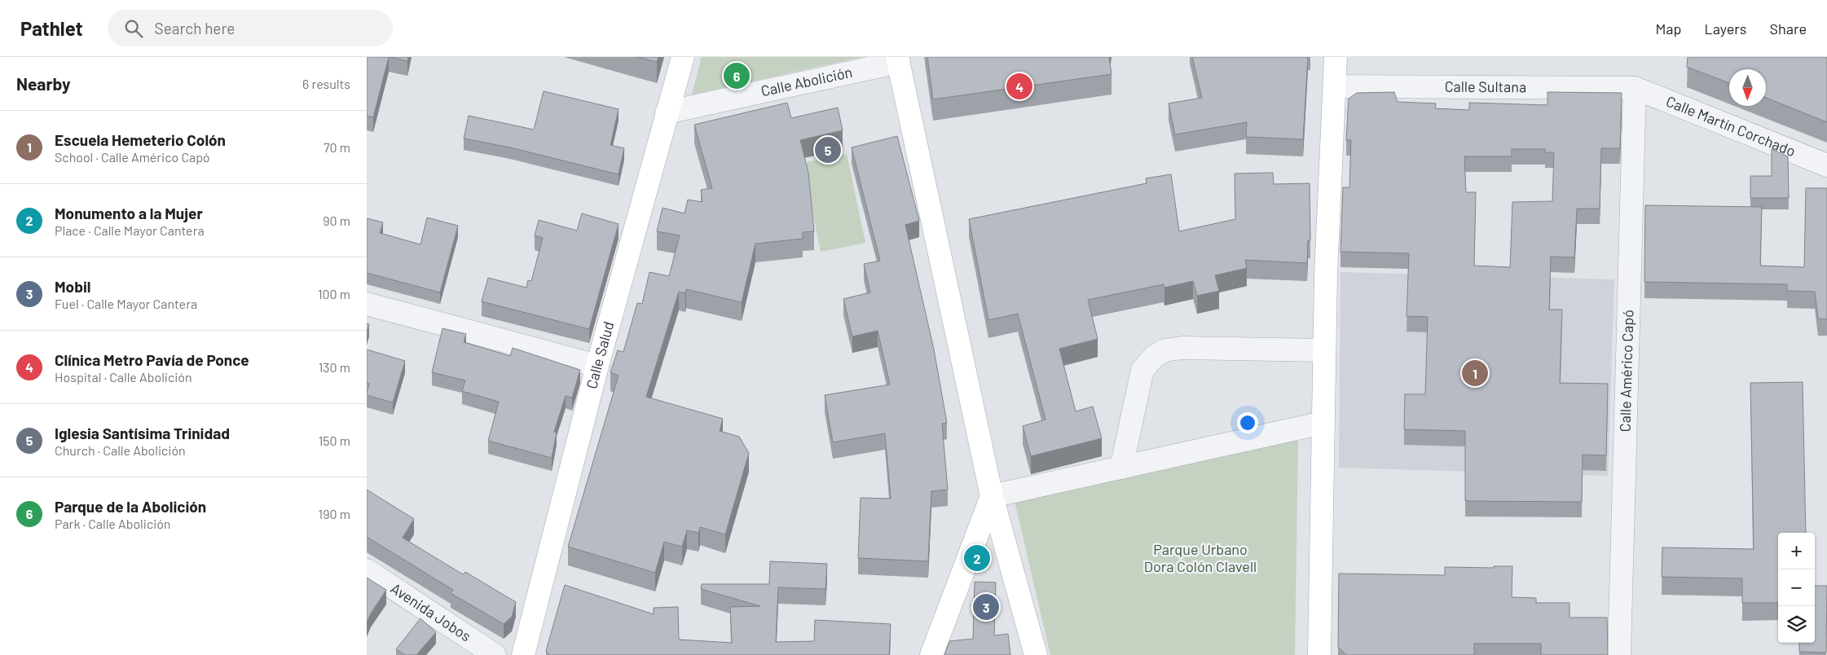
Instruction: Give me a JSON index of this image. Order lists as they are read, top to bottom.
{
  "streets": {
    "main road": ["Calle Salud"],
    "street": [
      "Calle Abolición",
      "Calle Sultana",
      "Calle Martín Corchado",
      "Calle Américo Capó",
      "Avenida Jobos"
    ]
  },
  "crossings": [
    ["Calle Abolición", "Calle Salud"],
    ["Calle Sultana", "Calle Martín Corchado"],
    ["Calle Sultana", "Calle Américo Capó"],
    ["Calle Martín Corchado", "Calle Américo Capó"]
  ],
  "parks": ["Parque Urbano Dora Colón Clavell"],
  "north": "bottom",
  "page": {
    "header": "Pathlet",
    "search": "Search here",
    "nav": ["Map", "Layers", "Share"],
    "heading": ["Nearby", "6 results"],
    "pins": [
      "6",
      "4",
      "5",
      "1",
      "2",
      "3"
    ],
    "list": [
      {
        "mark": "1",
        "name": "Escuela Hemeterio Colón",
        "note": "School · Calle Américo Capó",
        "value": "70 m"
      },
      {
        "mark": "2",
        "name": "Monumento a la Mujer",
        "note": "Place · Calle Mayor Cantera",
        "value": "90 m"
      },
      {
        "mark": "3",
        "name": "Mobil",
        "note": "Fuel · Calle Mayor Cantera",
        "value": "100 m"
      },
      {
        "mark": "4",
        "name": "Clínica Metro Pavía de Ponce",
        "note": "Hospital · Calle Abolición",
        "value": "130 m"
      },
      {
        "mark": "5",
        "name": "Iglesia Santísima Trinidad",
        "note": "Church · Calle Abolición",
        "value": "150 m"
      },
      {
        "mark": "6",
        "name": "Parque de la Abolición",
        "note": "Park · Calle Abolición",
        "value": "190 m"
      }
    ],
    "map_buttons": ["+", "−"]
  }
}
